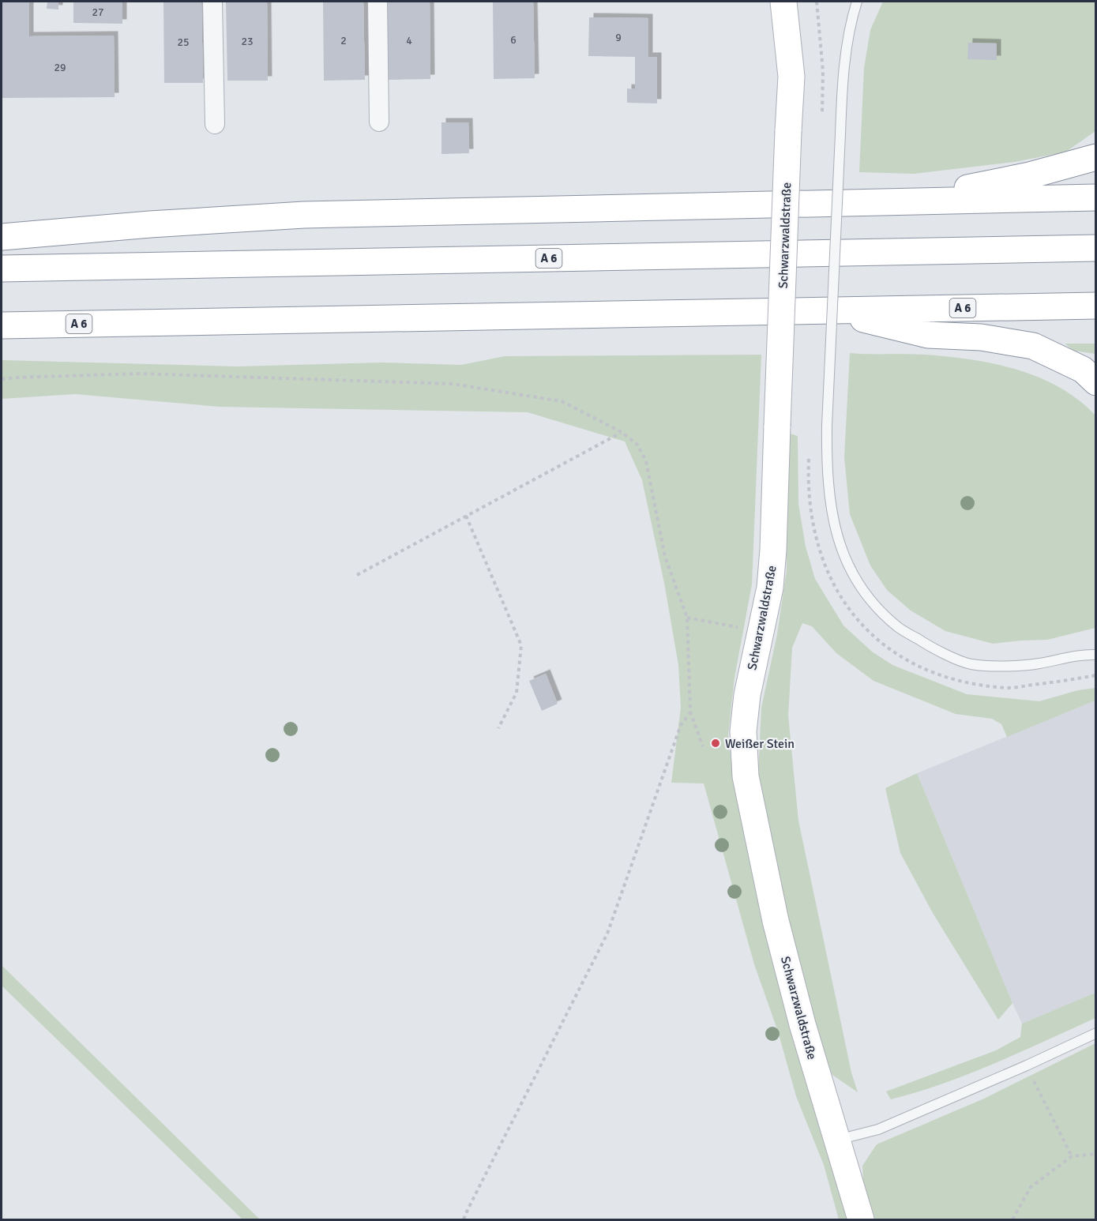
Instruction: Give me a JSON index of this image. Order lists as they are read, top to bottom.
{
  "streets": {
    "main road": ["Schwarzwaldstraße", "A 6"]
  },
  "places": ["Weißer Stein"],
  "house_numbers": [
    "27",
    "9",
    "6",
    "2",
    "4",
    "23",
    "25",
    "29"
  ]
}
